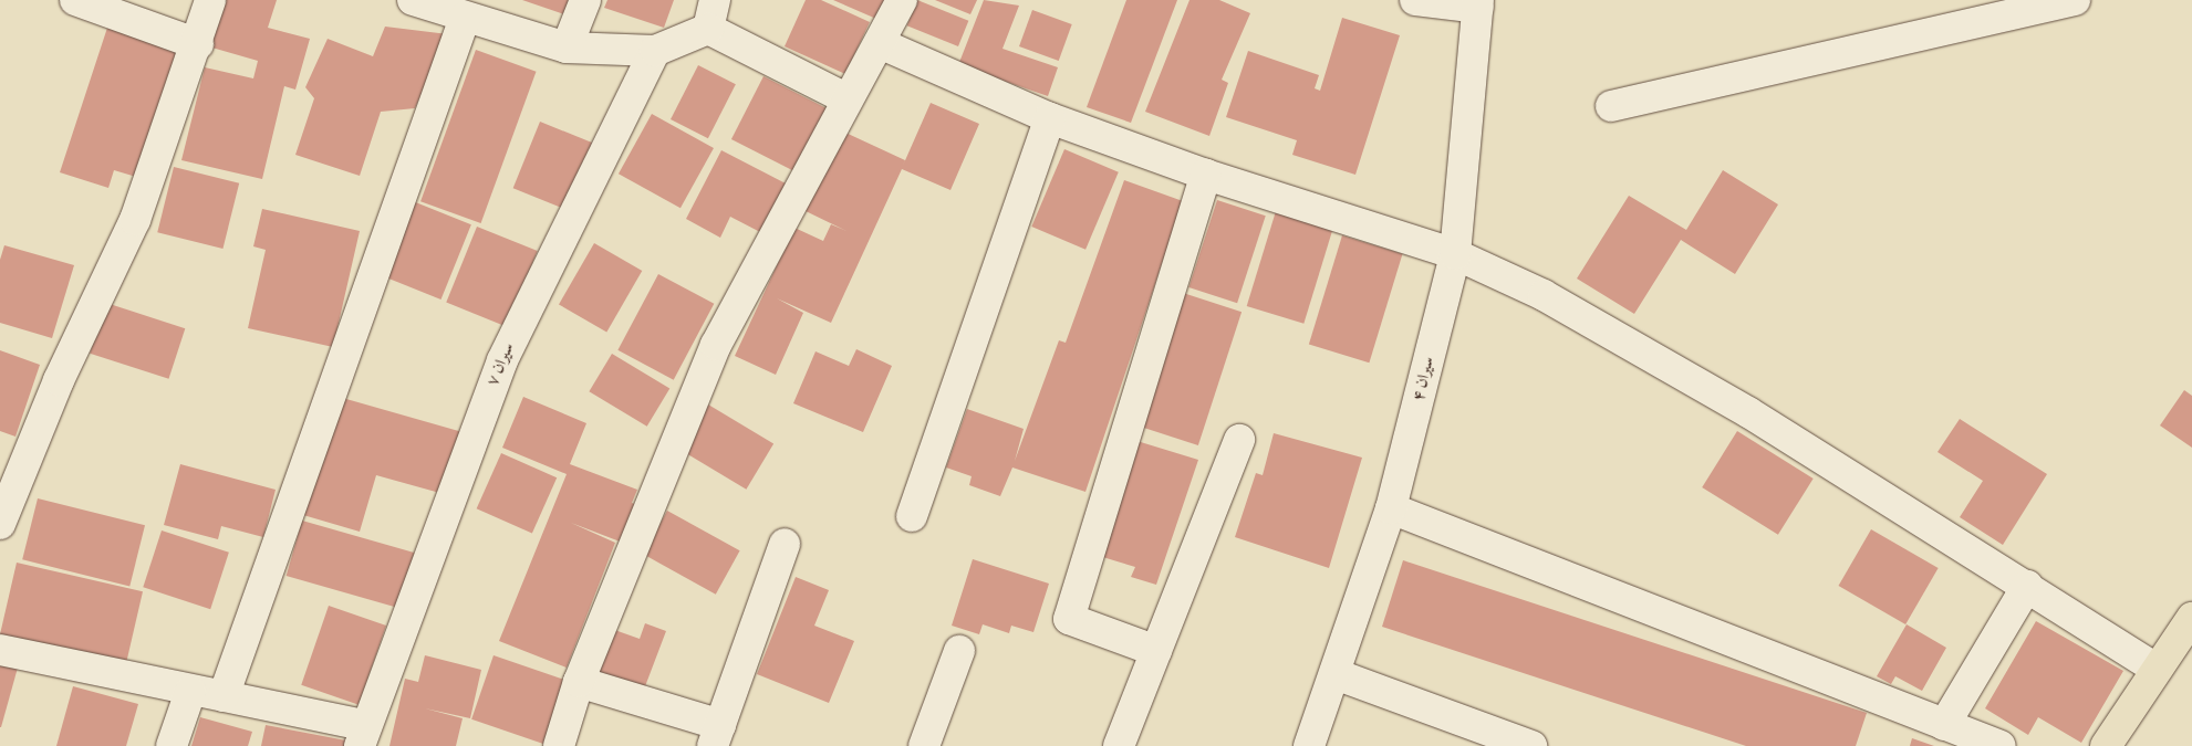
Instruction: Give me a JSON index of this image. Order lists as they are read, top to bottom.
{
  "streets": {
    "street": ["سیران ۷", "سیران ۴"]
  }
}
